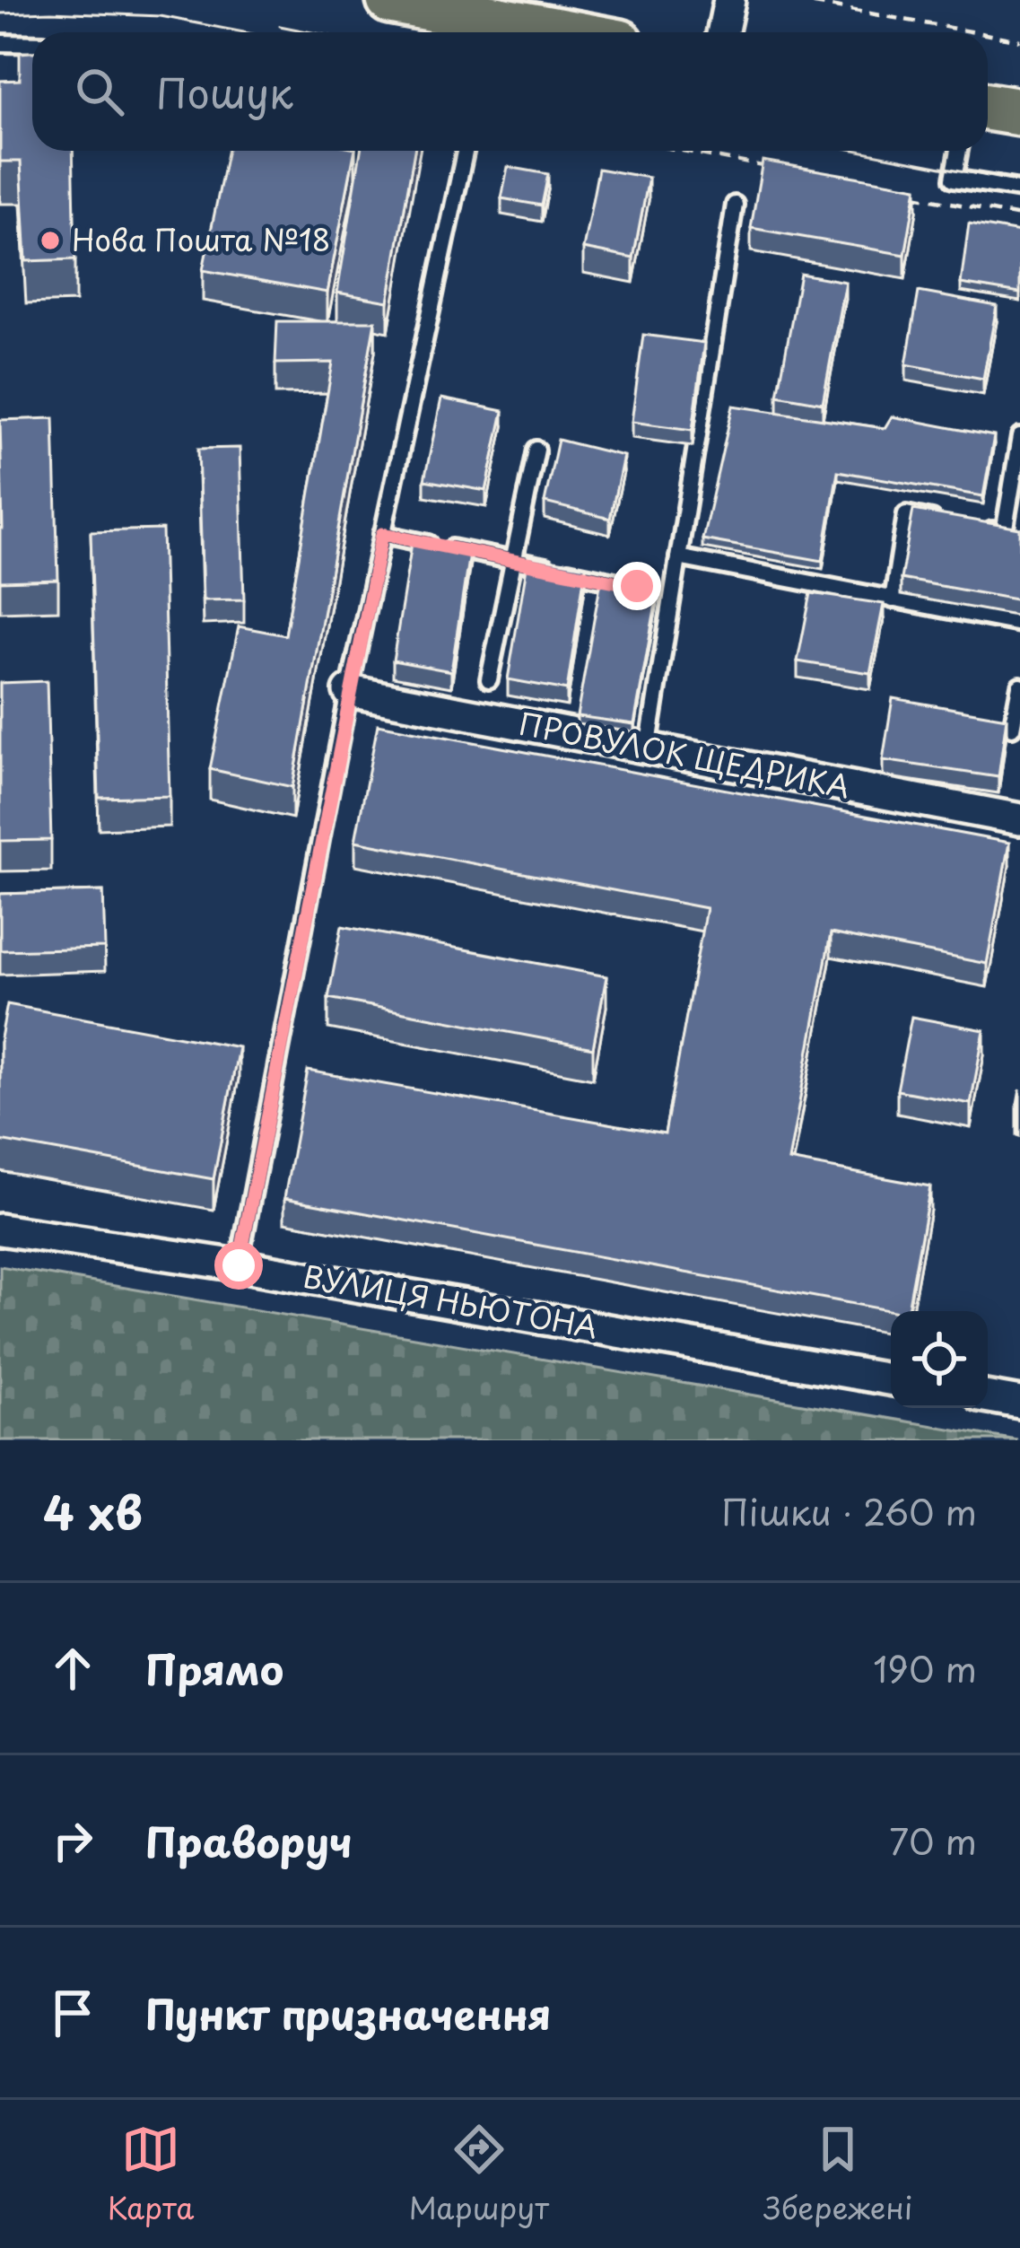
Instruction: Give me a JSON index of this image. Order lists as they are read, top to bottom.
{
  "streets": {
    "street": ["ПРОВУЛОК ЩЕДРИКА", "ВУЛИЦЯ НЬЮТОНА"]
  },
  "places": ["Нова Пошта №18"],
  "page": {
    "search": "Пошук",
    "heading": ["4 хв", "Пішки · 260 m"],
    "list": [
      ["Прямо", "190 m"],
      ["Праворуч", "70 m"],
      "Пункт призначення"
    ],
    "nav": ["Карта", "Маршрут", "Збережені"]
  }
}
